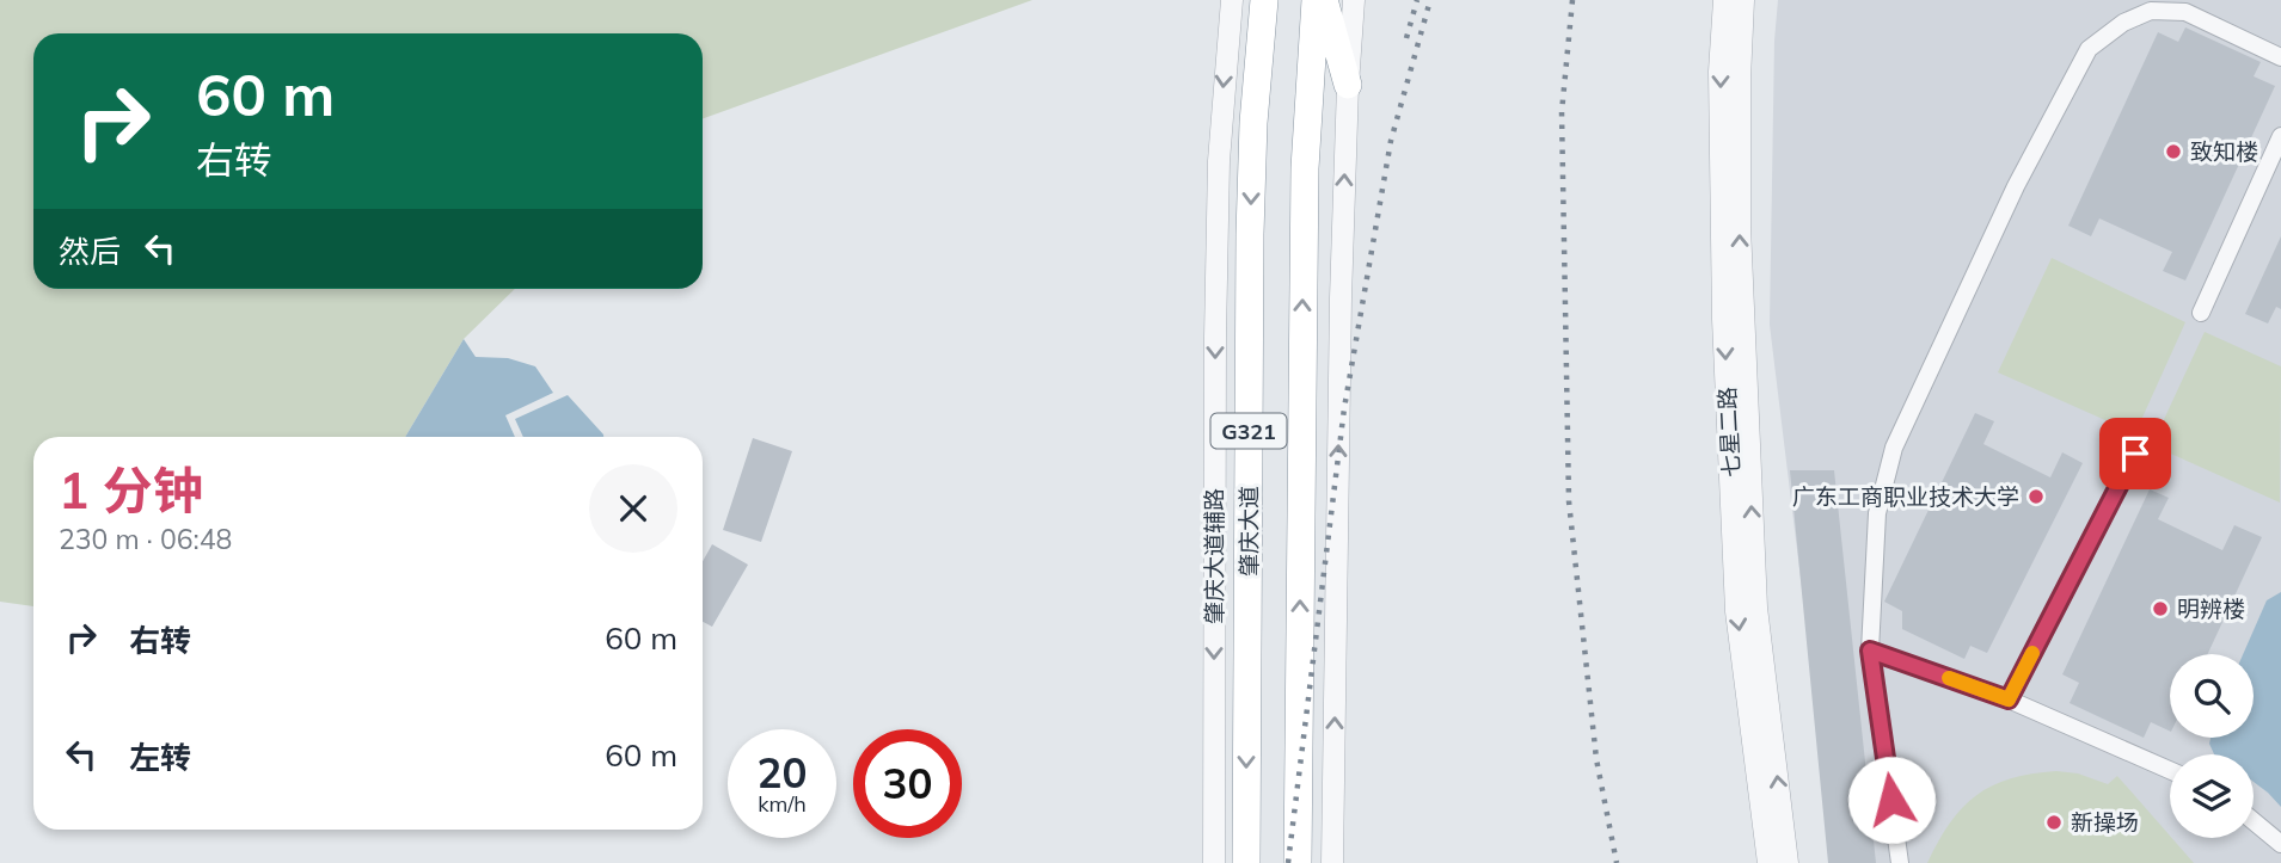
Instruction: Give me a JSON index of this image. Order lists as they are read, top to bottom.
{
  "streets": {
    "highway": ["G321", "肇庆大道"],
    "street": ["七星二路", "肇庆大道辅路"]
  },
  "places": [
    "致知楼",
    "广东工商职业技术大学",
    "明辨楼",
    "新操场"
  ],
  "page": {
    "turn": ["60 m", "右转"],
    "then": "然后",
    "heading": ["1 分钟", "230 m · 06:48"],
    "list": [
      {
        "name": "右转",
        "value": "60 m"
      },
      {
        "name": "左转",
        "value": "60 m"
      }
    ],
    "speed": "20 km/h",
    "limit": "30"
  }
}
